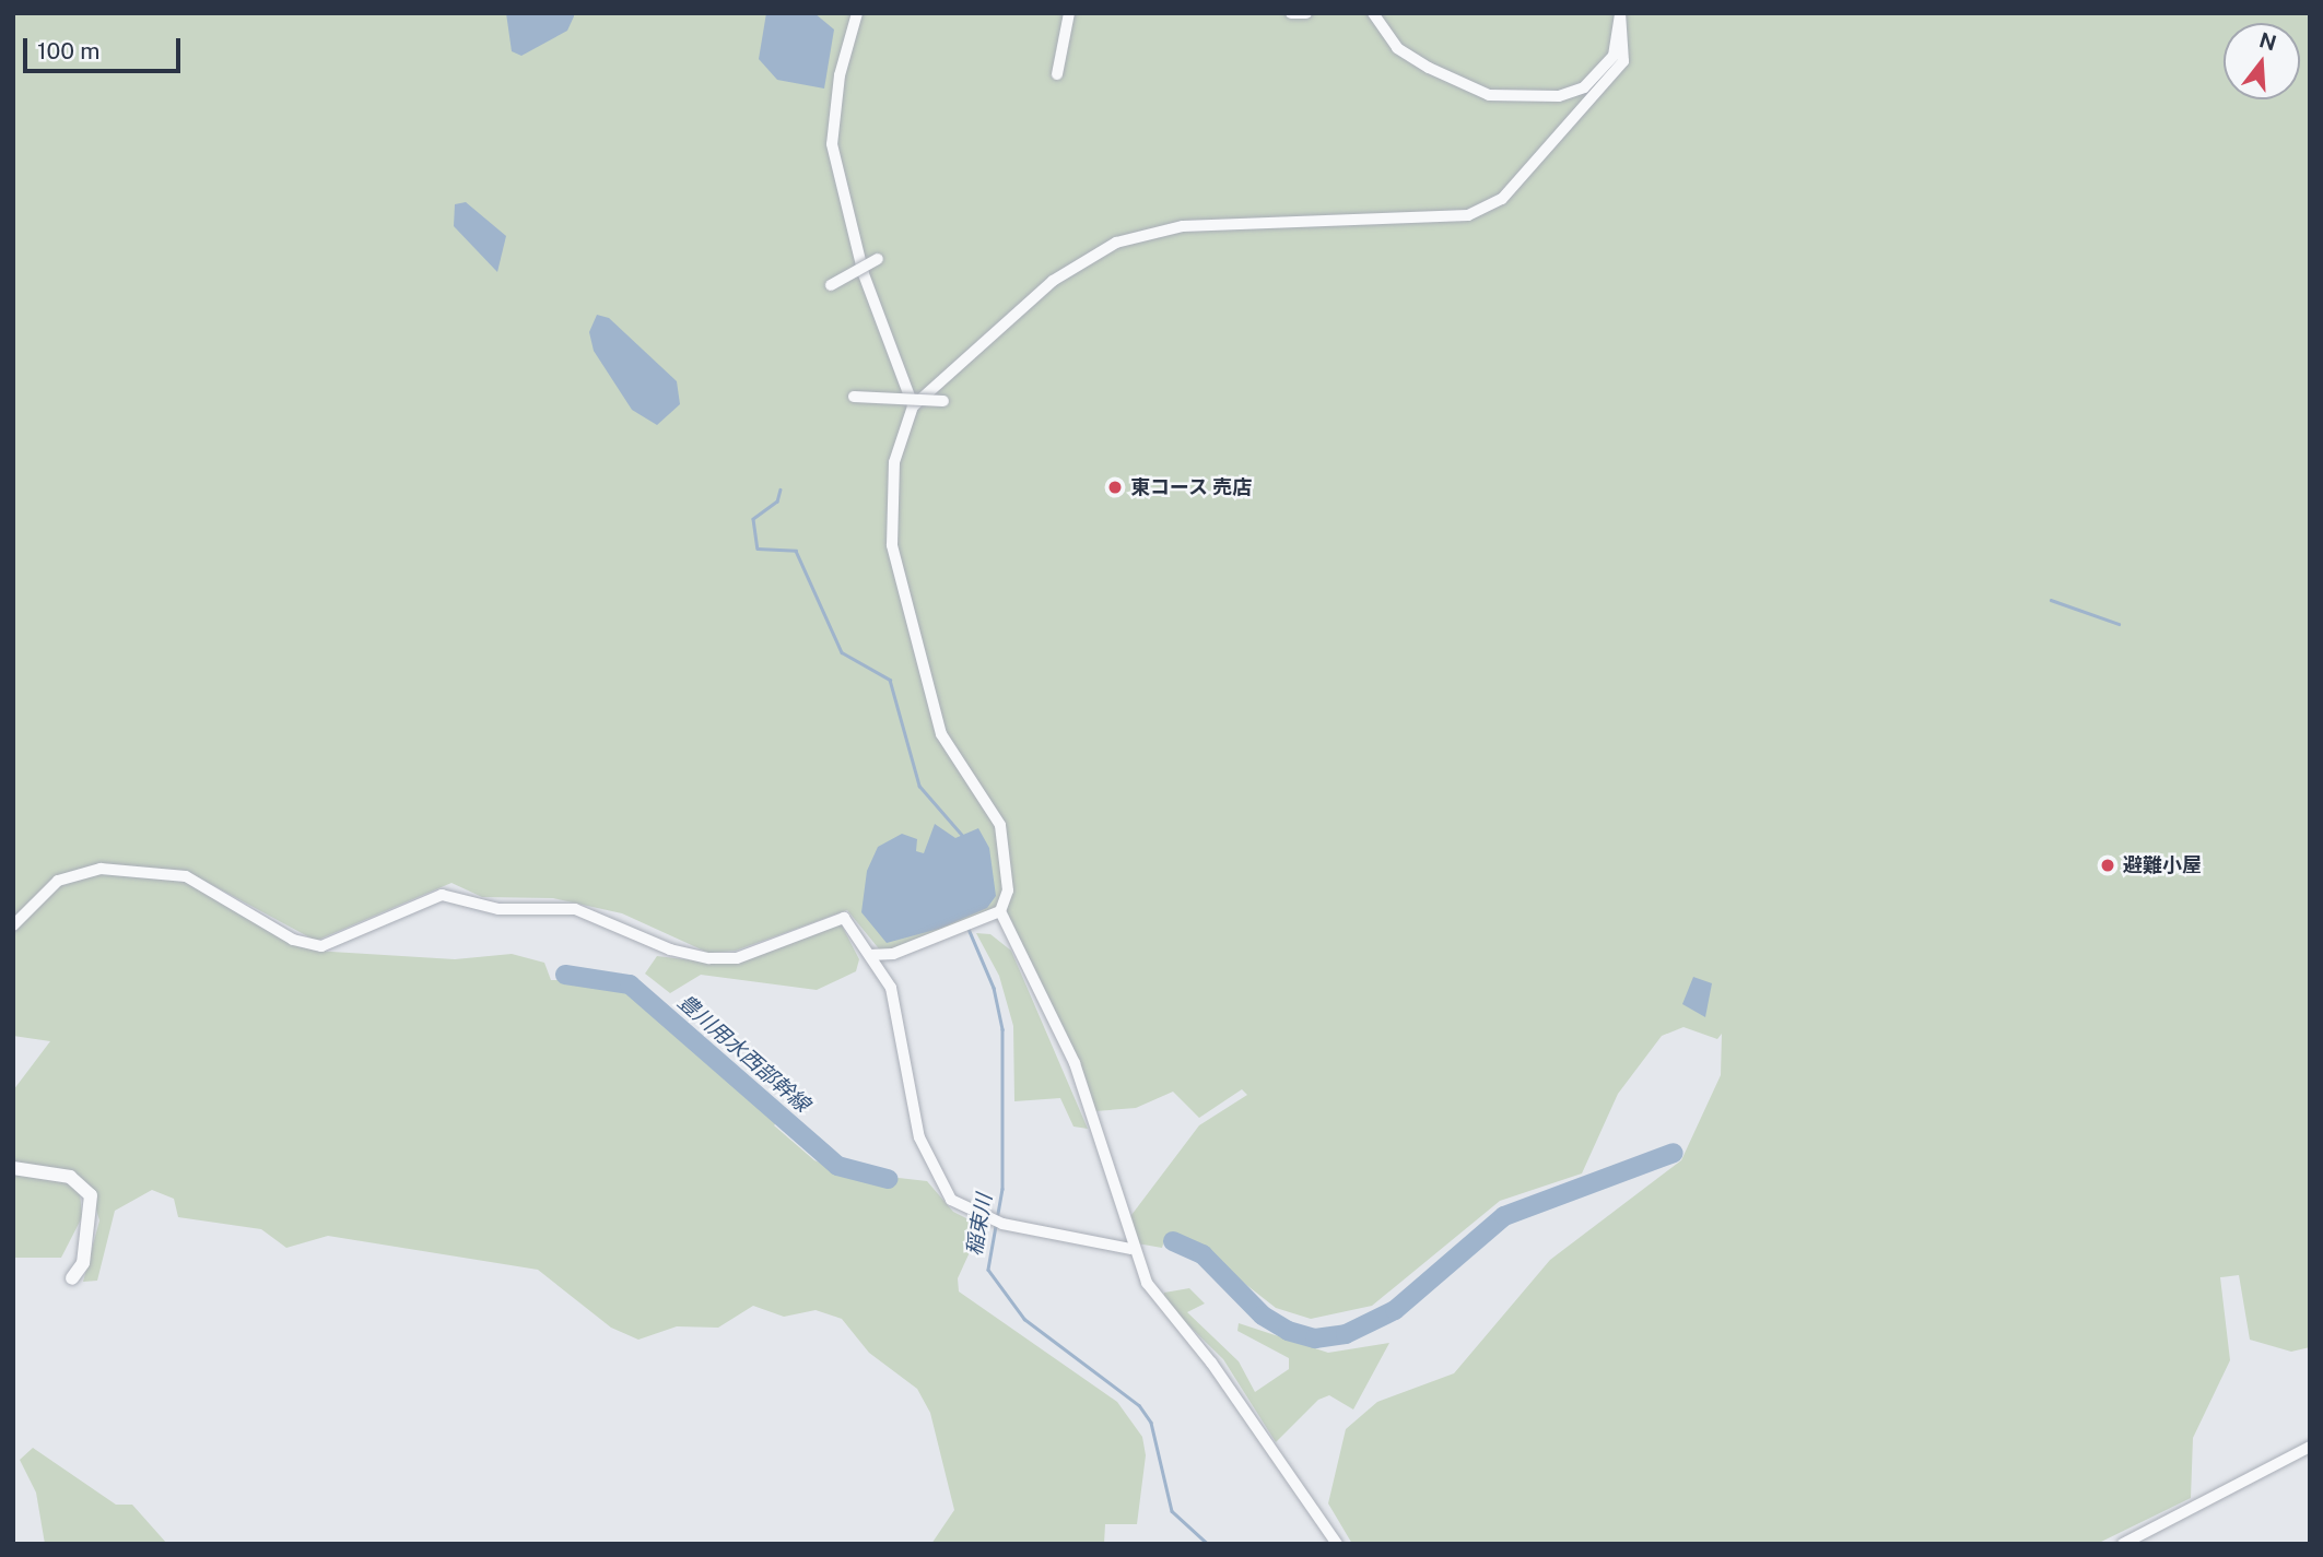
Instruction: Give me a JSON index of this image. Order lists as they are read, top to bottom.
{
  "water": ["豊川用水西部幹線", "稲束川"],
  "places": ["東コース 売店", "避難小屋"],
  "scale_bar": "100 m",
  "north": "top"
}
